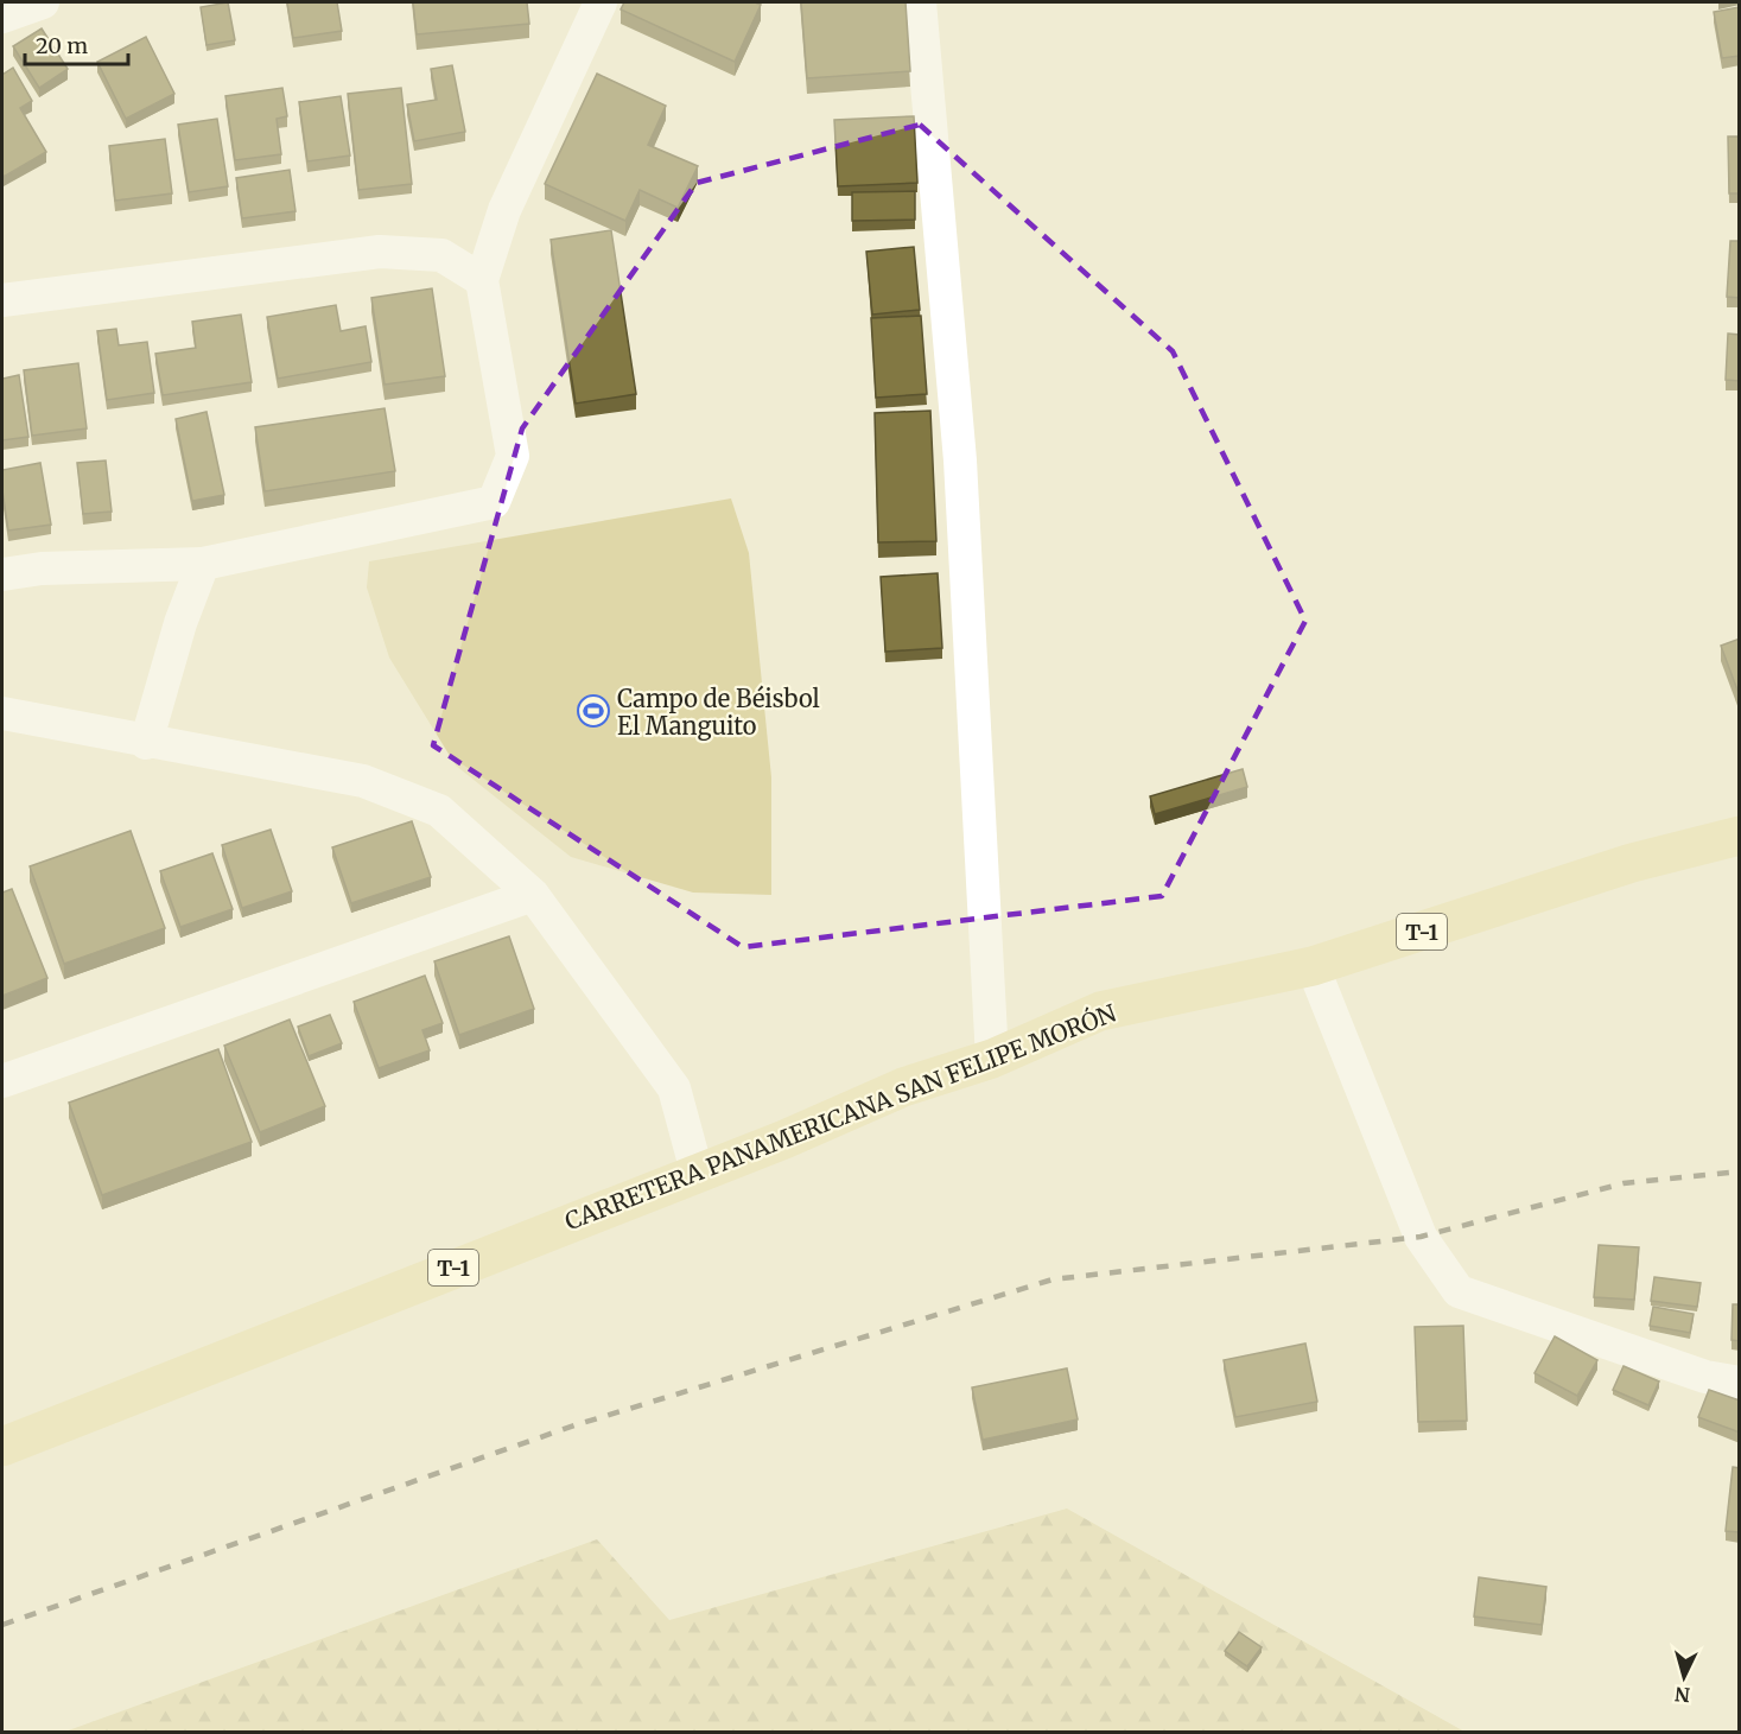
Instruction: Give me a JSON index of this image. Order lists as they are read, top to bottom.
{
  "streets": {
    "main road": ["T-1", "CARRETERA PANAMERICANA SAN FELIPE MORÓN"]
  },
  "places": {
    "sports": ["Campo de Béisbol El Manguito"]
  },
  "scale_bar": "20 m",
  "north": "bottom"
}
